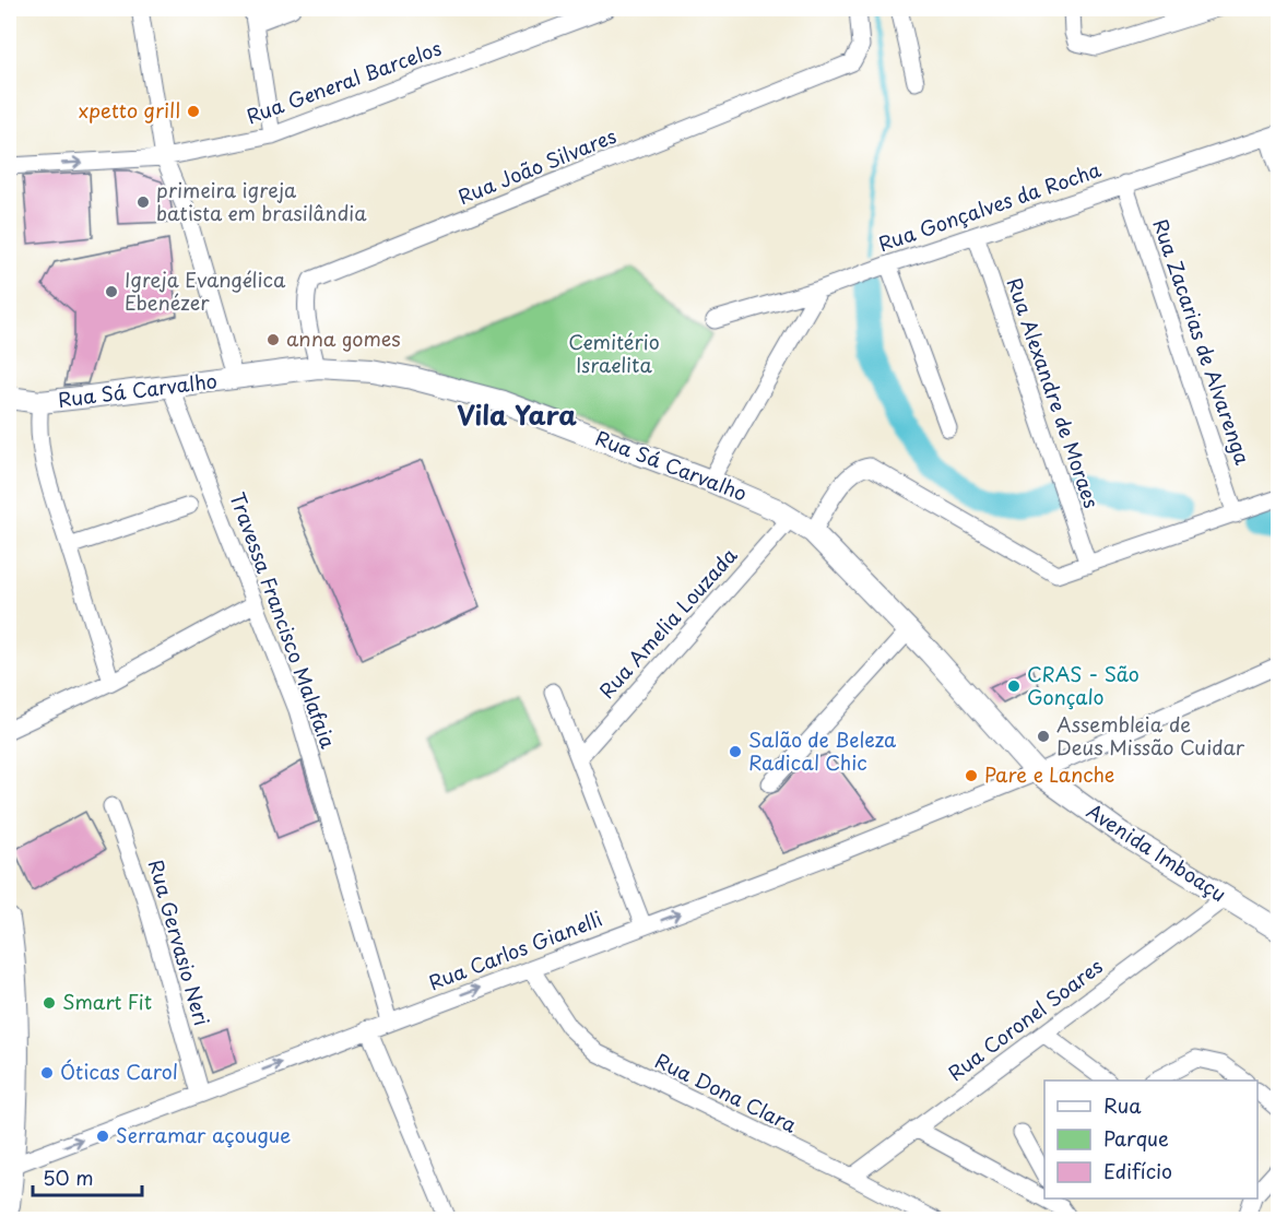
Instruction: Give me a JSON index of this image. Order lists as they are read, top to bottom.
{
  "streets": {
    "main road": ["Rua Sá Carvalho", "Avenida Imboaçu"],
    "street": [
      "Rua General Barcelos",
      "Rua João Silvares",
      "Rua Gonçalves da Rocha",
      "Rua Zacarias de Alvarenga",
      "Rua Alexandre de Moraes",
      "Travessa Francisco Malafaia",
      "Rua Amelia Louzada",
      "Rua Gervasio Neri",
      "Rua Carlos Gianelli",
      "Rua Coronel Soares",
      "Rua Dona Clara"
    ]
  },
  "crossings": [
    ["Rua João Silvares", "Rua Sá Carvalho"],
    ["Rua Gonçalves da Rocha", "Rua Zacarias de Alvarenga"],
    ["Rua Gonçalves da Rocha", "Rua Alexandre de Moraes"],
    ["Rua Sá Carvalho", "Travessa Francisco Malafaia"],
    ["Rua Sá Carvalho", "Rua Amelia Louzada"],
    ["Rua Sá Carvalho", "Avenida Imboaçu"],
    ["Rua Sá Carvalho", "Rua Carlos Gianelli"],
    ["Travessa Francisco Malafaia", "Rua Carlos Gianelli"],
    ["Avenida Imboaçu", "Rua Carlos Gianelli"],
    ["Avenida Imboaçu", "Rua Coronel Soares"],
    ["Rua Gervasio Neri", "Rua Carlos Gianelli"],
    ["Rua Carlos Gianelli", "Rua Dona Clara"],
    ["Rua Coronel Soares", "Rua Dona Clara"]
  ],
  "one_way": ["Rua Carlos Gianelli"],
  "districts": ["Vila Yara"],
  "parks": ["Cemitério Israelita"],
  "places": [
    "xpetto grill",
    "primeira igreja batista em brasilândia",
    "Igreja Evangélica Ebenézer",
    "anna gomes",
    "CRAS - São Gonçalo",
    "Assembleia de Deus Missão Cuidar",
    "Salão de Beleza Radical Chic",
    "Pare e Lanche",
    "Smart Fit",
    "Óticas Carol",
    "Serramar açougue"
  ],
  "legend": ["Rua", "Parque", "Edifício"],
  "scale_bar": "50 m"
}
